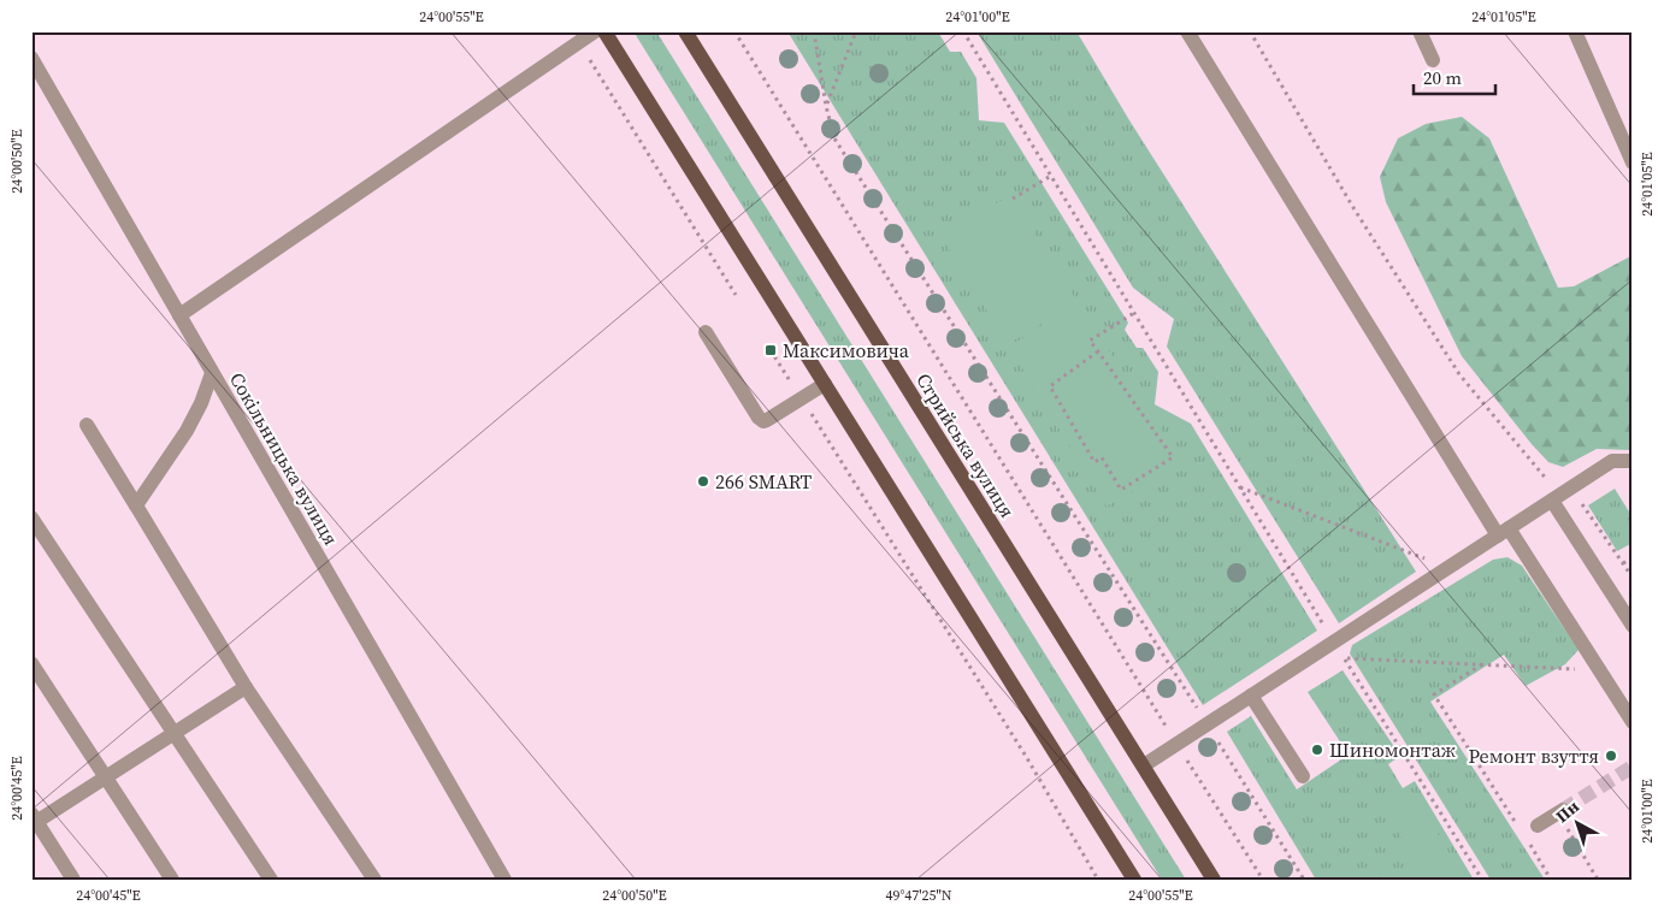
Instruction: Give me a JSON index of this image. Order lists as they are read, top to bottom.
{
  "streets": {
    "main road": ["Стрийська вулиця"],
    "street": ["Сокільницька вулиця"]
  },
  "places": {
    "transit": ["Максимовича"],
    "other": ["266 SMART", "Шиномонтаж", "Ремонт взуття"]
  },
  "scale_bar": "20 m",
  "north": "top left",
  "coordinates": [
    "24°00'55\"E",
    "24°01'00\"E",
    "24°01'05\"E",
    "24°00'50\"E",
    "24°00'45\"E",
    "49°47'25\"N"
  ]
}
